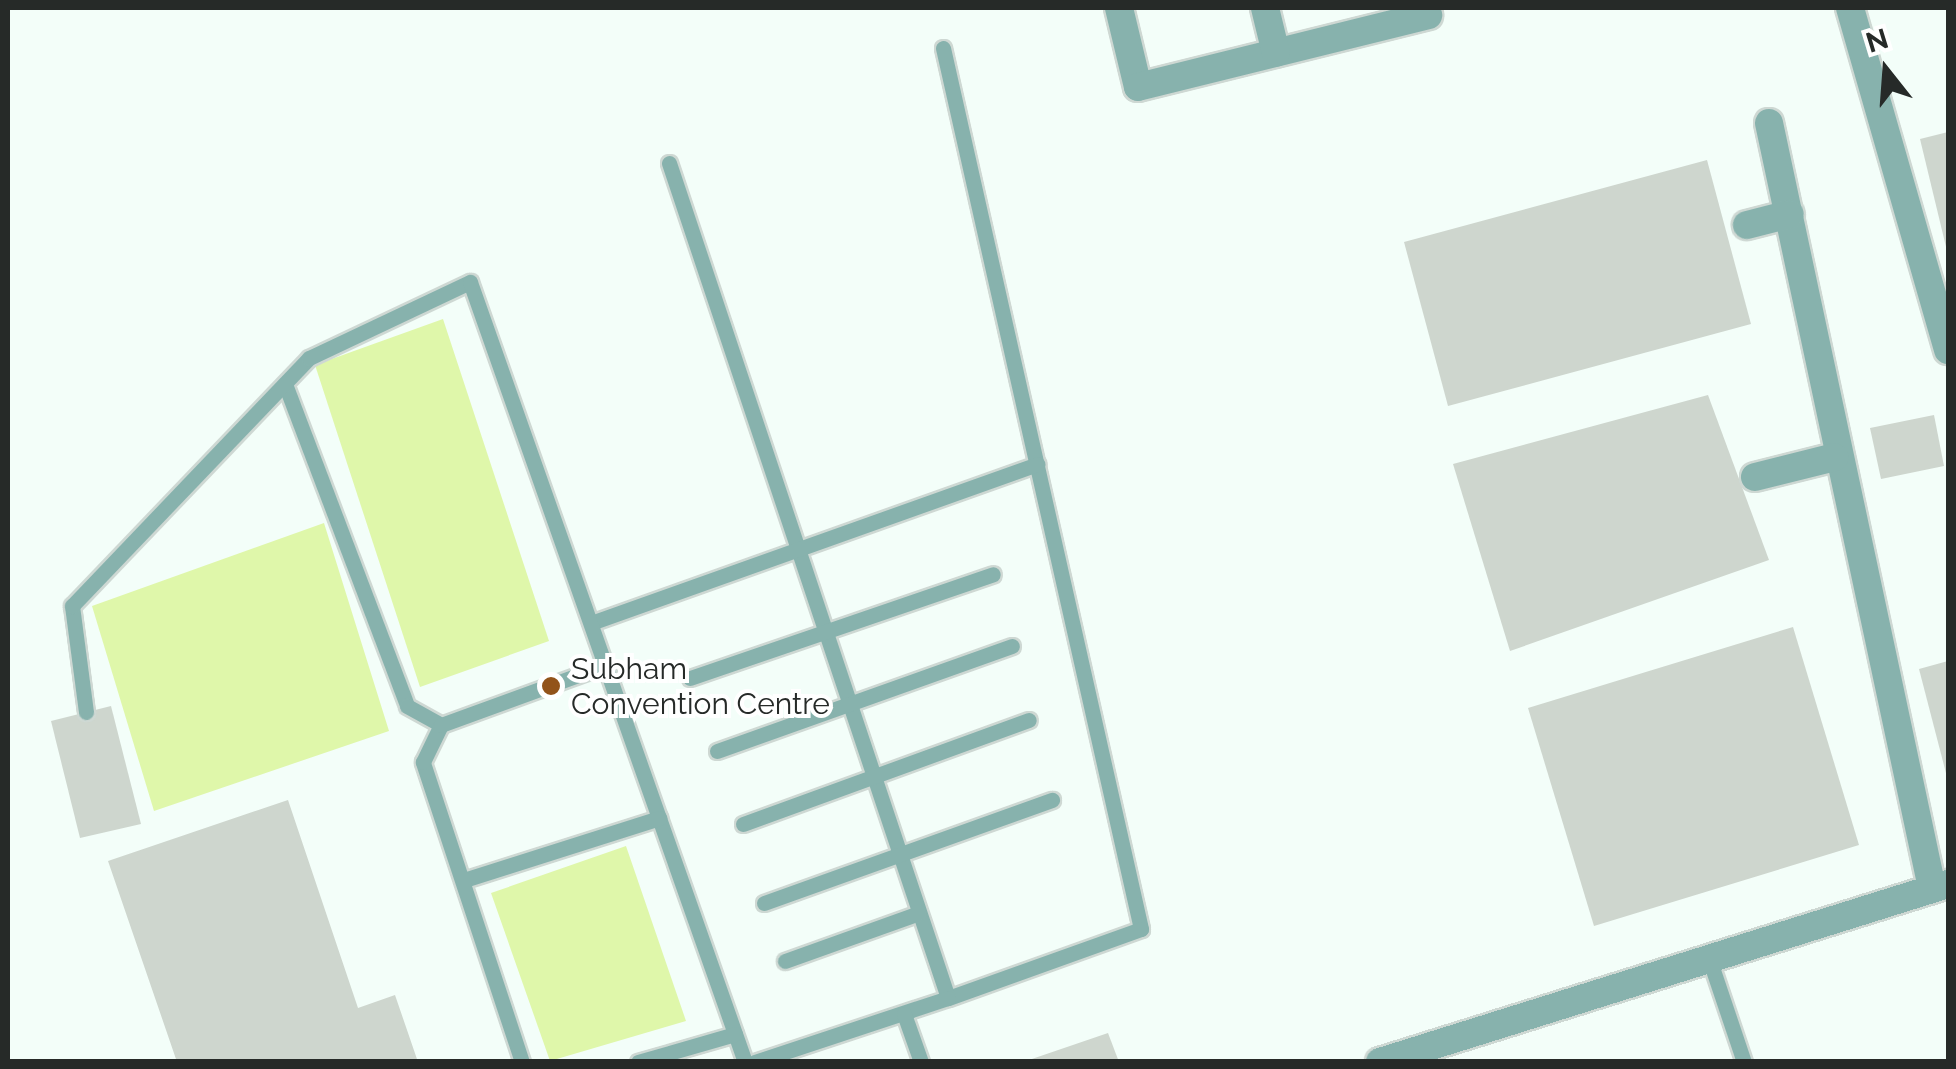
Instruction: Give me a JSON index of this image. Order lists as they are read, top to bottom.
{
  "places": ["Subham Convention Centre"],
  "north": "top"
}
